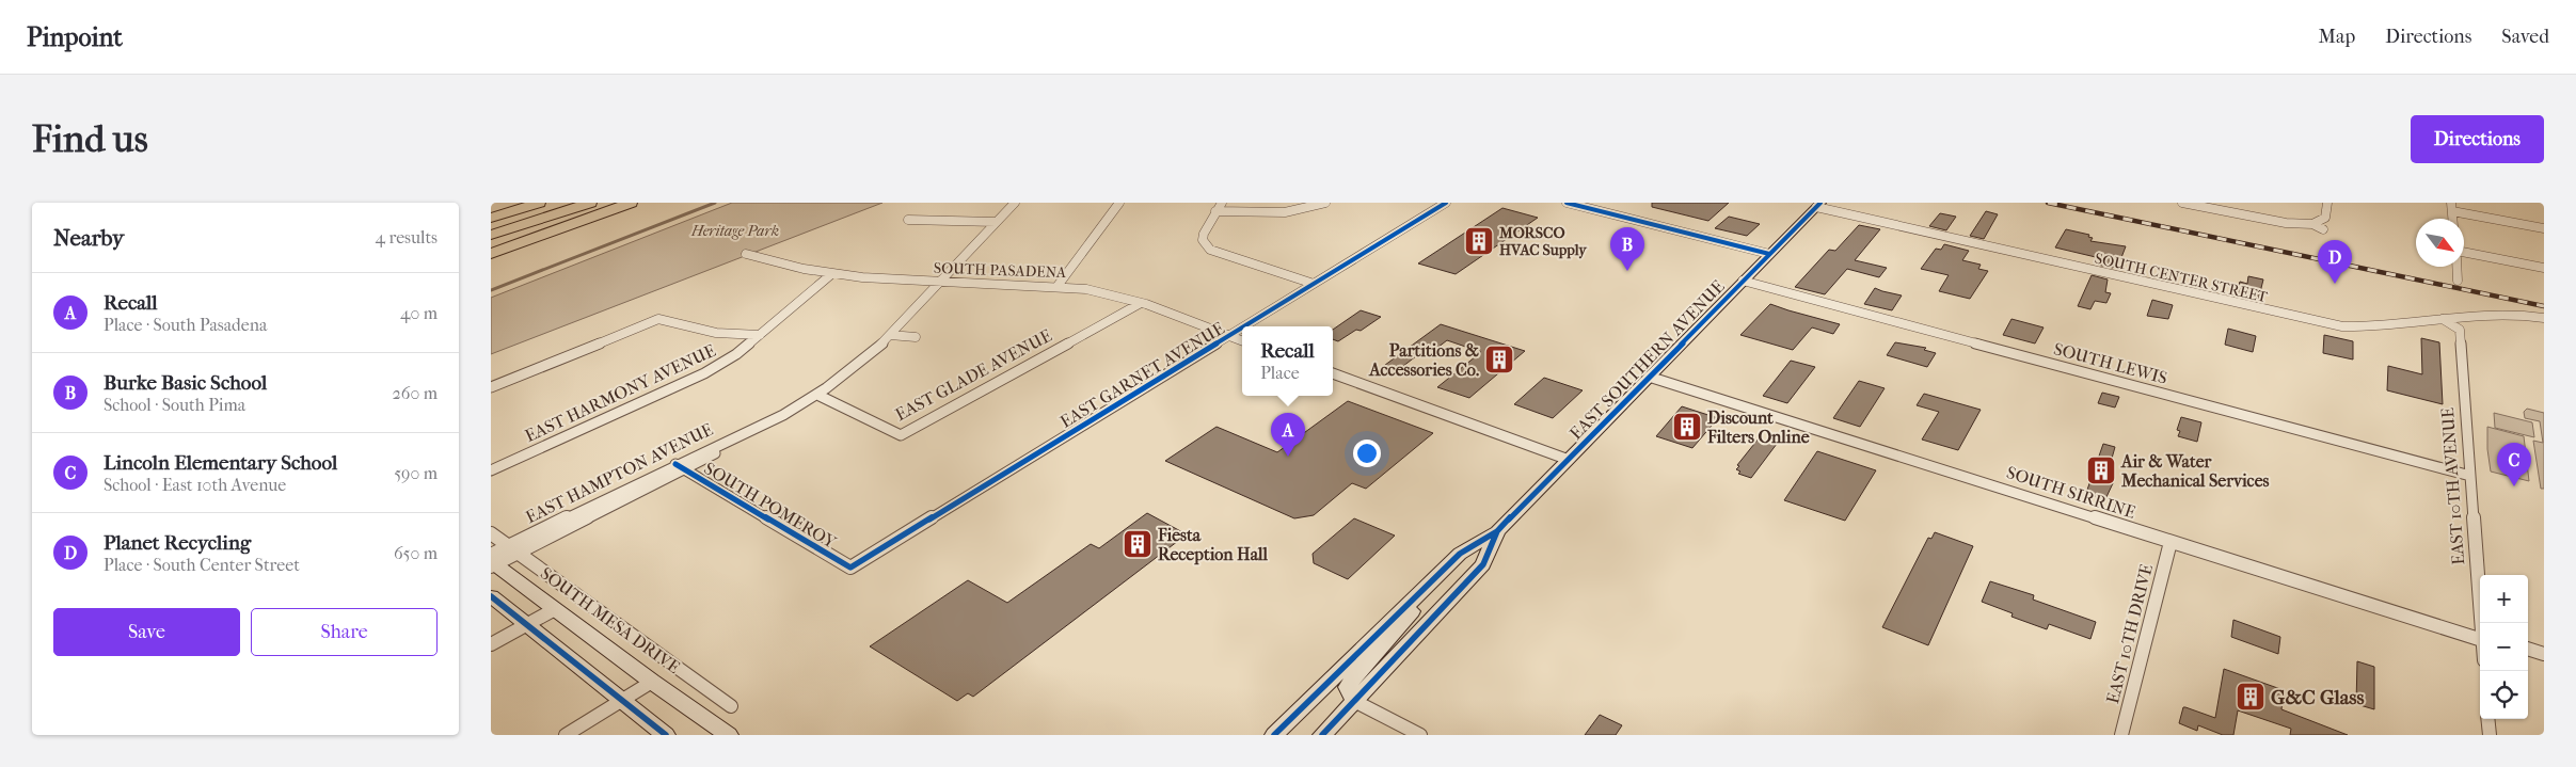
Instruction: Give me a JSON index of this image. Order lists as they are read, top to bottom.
{
  "streets": {
    "main road": ["EAST SOUTHERN AVENUE", "SOUTH MESA DRIVE"],
    "street": [
      "SOUTH PASADENA",
      "SOUTH CENTER STREET",
      "SOUTH LEWIS",
      "EAST GLADE AVENUE",
      "EAST GARNET AVENUE",
      "EAST HARMONY AVENUE",
      "EAST HAMPTON AVENUE",
      "EAST 10TH AVENUE",
      "SOUTH SIRRINE",
      "SOUTH POMEROY",
      "EAST 10TH DRIVE"
    ]
  },
  "crossings": [
    ["SOUTH PASADENA", "EAST GLADE AVENUE"],
    ["SOUTH PASADENA", "EAST GARNET AVENUE"],
    ["SOUTH PASADENA", "EAST HARMONY AVENUE"],
    ["SOUTH PASADENA", "EAST HAMPTON AVENUE"],
    ["SOUTH CENTER STREET", "EAST SOUTHERN AVENUE"],
    ["SOUTH CENTER STREET", "EAST 10TH AVENUE"],
    ["EAST SOUTHERN AVENUE", "SOUTH LEWIS"],
    ["EAST SOUTHERN AVENUE", "SOUTH SIRRINE"],
    ["SOUTH LEWIS", "EAST 10TH AVENUE"],
    ["EAST GLADE AVENUE", "EAST HAMPTON AVENUE"],
    ["EAST GARNET AVENUE", "SOUTH POMEROY"],
    ["EAST HAMPTON AVENUE", "SOUTH POMEROY"],
    ["EAST HAMPTON AVENUE", "SOUTH MESA DRIVE"],
    ["SOUTH SIRRINE", "EAST 10TH DRIVE"]
  ],
  "parks": ["Heritage Park"],
  "places": {
    "building": [
      "MORSCO HVAC Supply",
      "Partitions & Accessories Co.",
      "Discount Filters Online",
      "Air & Water Mechanical Services",
      "Fiesta Reception Hall",
      "G&C Glass"
    ]
  },
  "north": "bottom right",
  "page": {
    "header": "Pinpoint",
    "nav": ["Map", "Directions", "Saved"],
    "buttons": [
      "Directions",
      ["Save", "Share"]
    ],
    "title": "Find us",
    "heading": ["Nearby", "4 results"],
    "pins": [
      "B",
      "D",
      "A",
      "C"
    ],
    "list": [
      {
        "mark": "A",
        "name": "Recall",
        "note": "Place · South Pasadena",
        "value": "40 m"
      },
      {
        "mark": "B",
        "name": "Burke Basic School",
        "note": "School · South Pima",
        "value": "260 m"
      },
      {
        "mark": "C",
        "name": "Lincoln Elementary School",
        "note": "School · East 10th Avenue",
        "value": "590 m"
      },
      {
        "mark": "D",
        "name": "Planet Recycling",
        "note": "Place · South Center Street",
        "value": "650 m"
      }
    ],
    "popup": ["Recall", "Place"],
    "map_buttons": ["+", "−"]
  }
}
